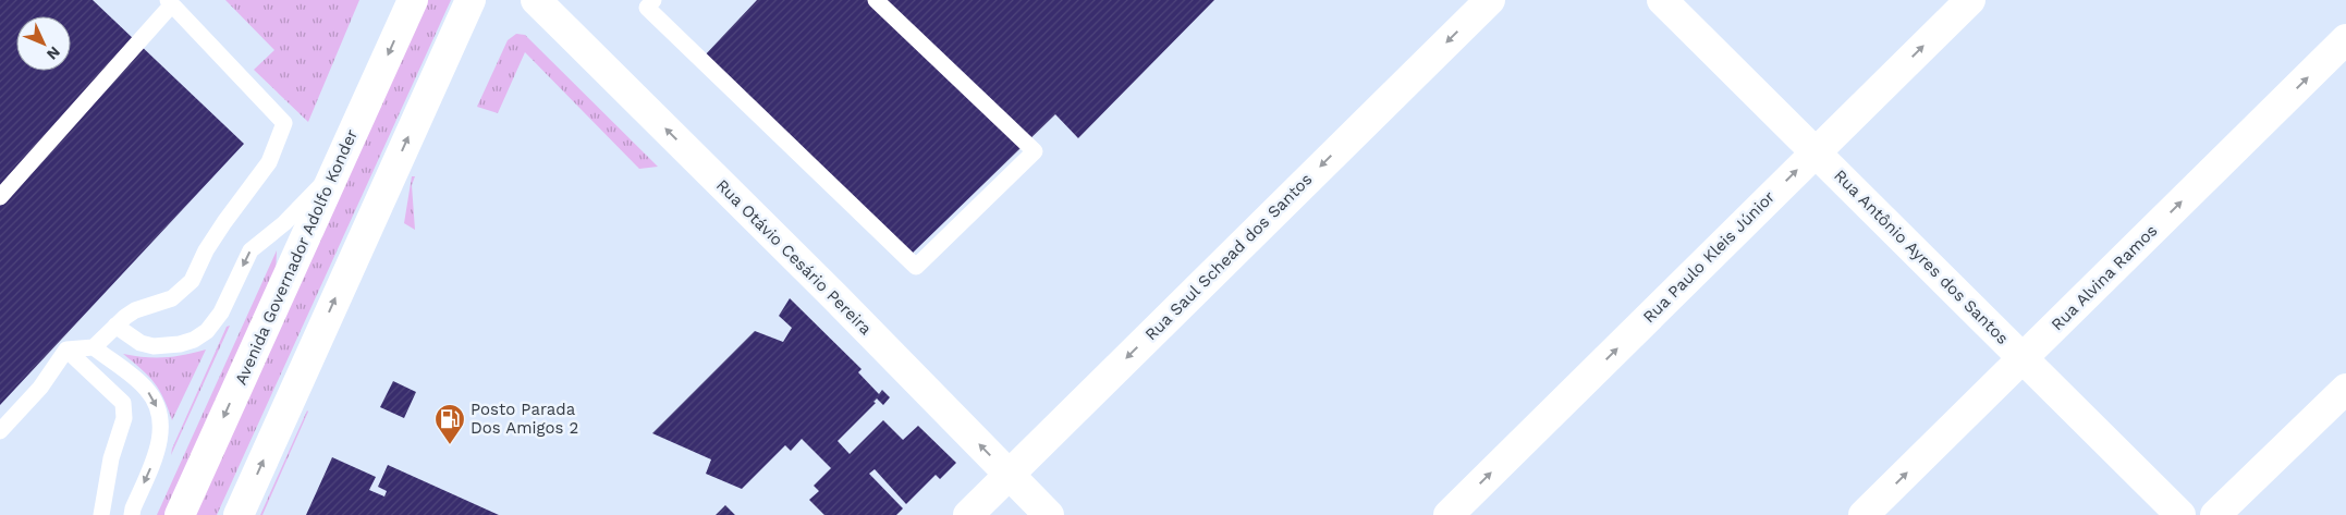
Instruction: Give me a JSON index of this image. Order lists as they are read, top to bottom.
{
  "streets": {
    "street": [
      "Avenida Governador Adolfo Konder",
      "Rua Otávio Cesário Pereira",
      "Rua Saul Schead dos Santos",
      "Rua Paulo Kleis Júnior",
      "Rua Antônio Ayres dos Santos",
      "Rua Alvina Ramos"
    ]
  },
  "crossings": [
    ["Rua Otávio Cesário Pereira", "Rua Saul Schead dos Santos"],
    ["Rua Paulo Kleis Júnior", "Rua Antônio Ayres dos Santos"],
    ["Rua Antônio Ayres dos Santos", "Rua Alvina Ramos"]
  ],
  "one_way": [
    "Rua Otávio Cesário Pereira",
    "Rua Saul Schead dos Santos",
    "Rua Paulo Kleis Júnior",
    "Rua Alvina Ramos"
  ],
  "places": {
    "fuel station": ["Posto Parada Dos Amigos 2"]
  },
  "north": "bottom right"
}
